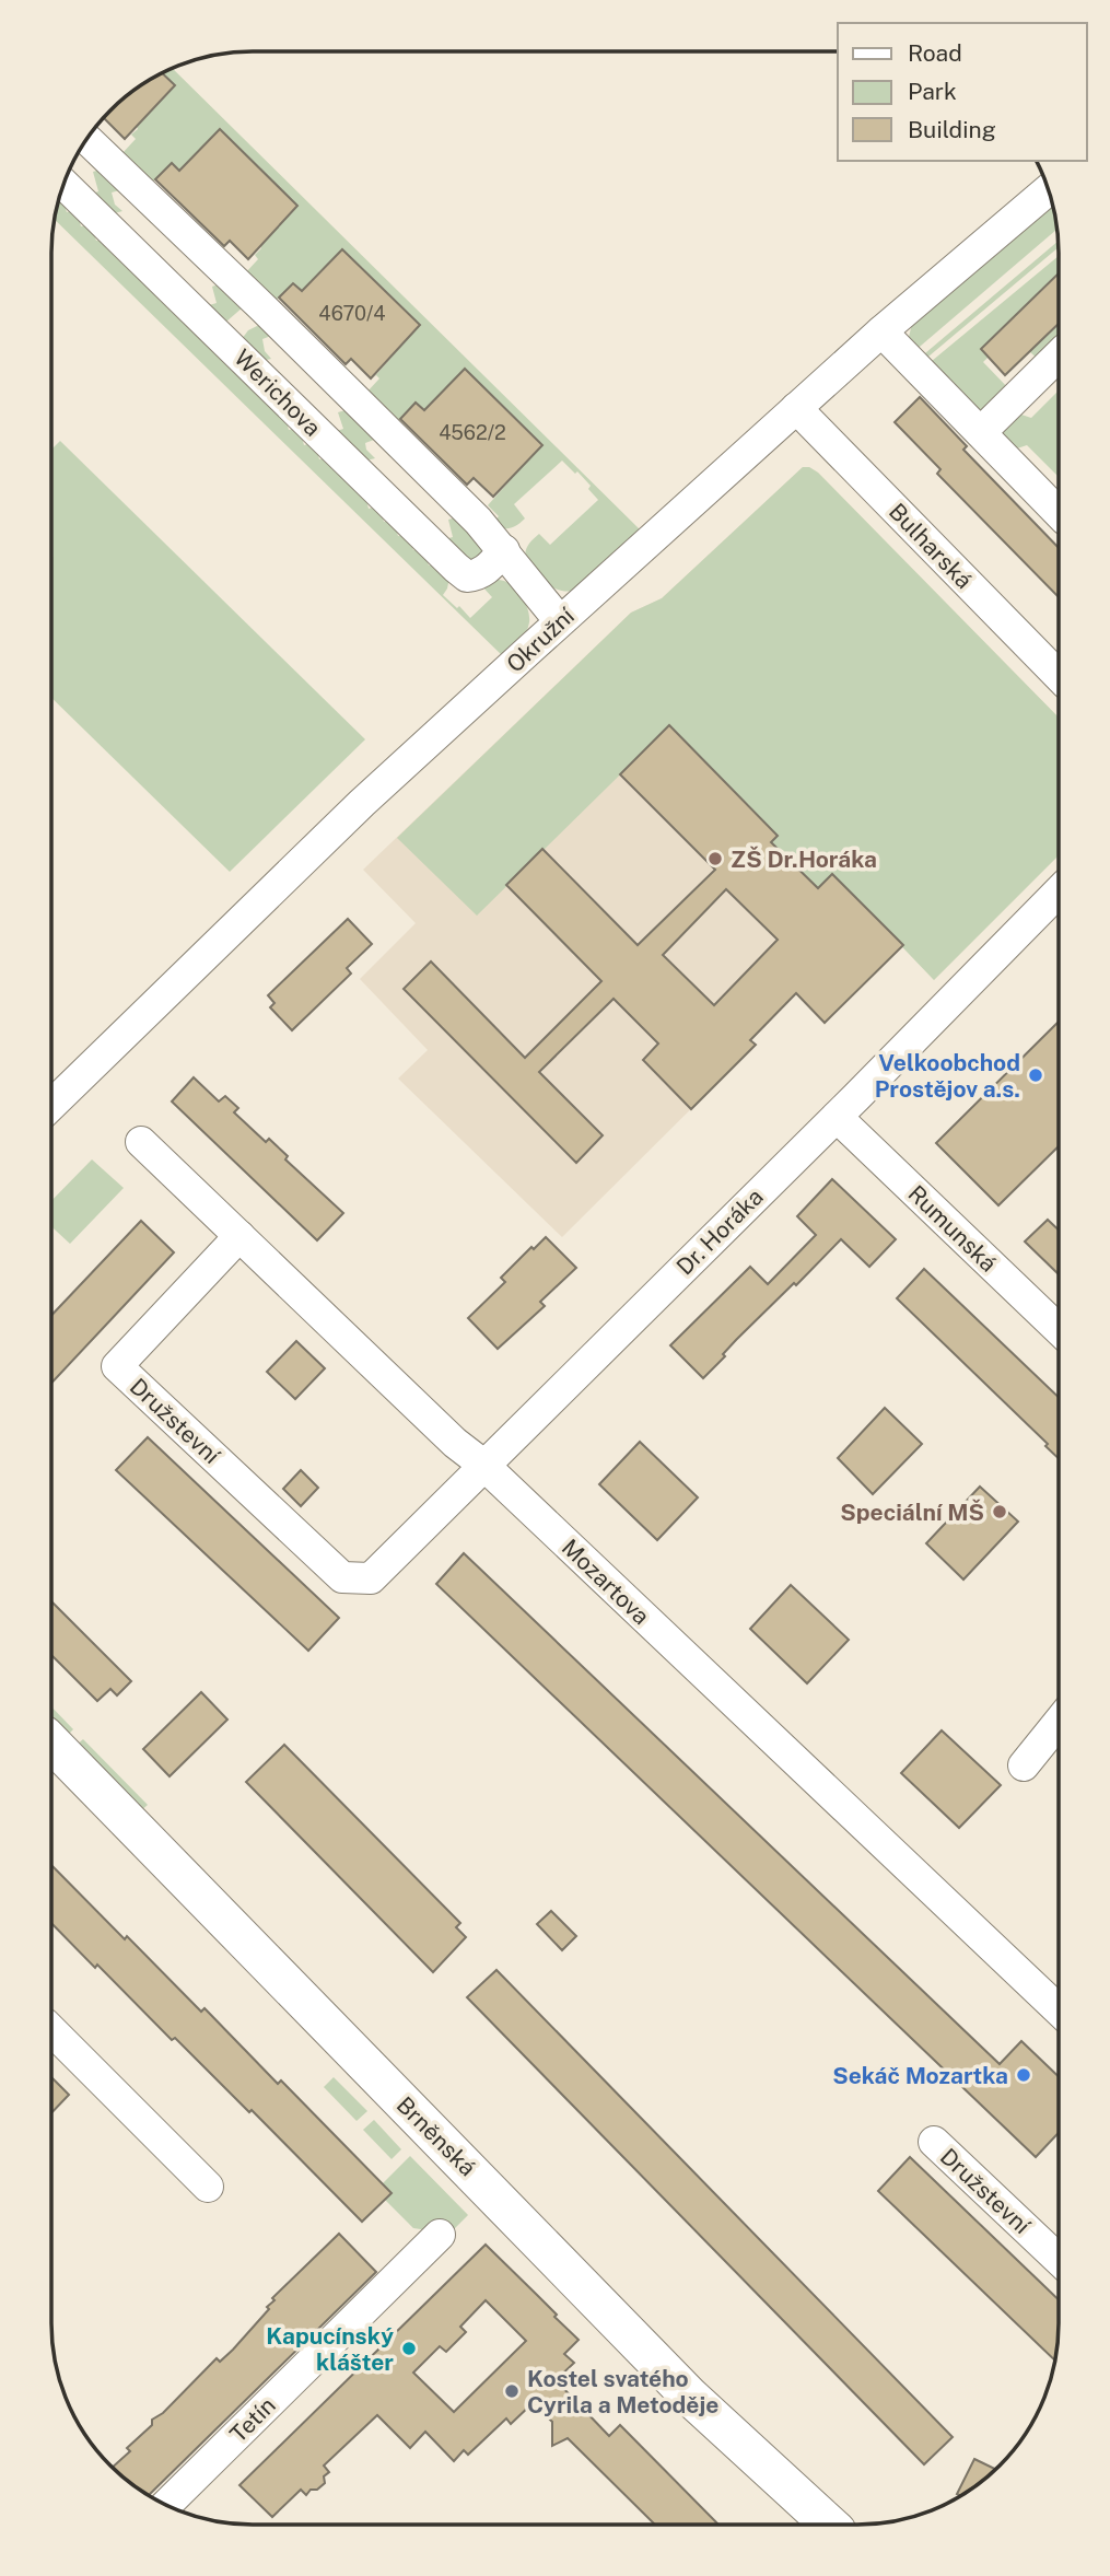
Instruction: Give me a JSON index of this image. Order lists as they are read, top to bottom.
{
  "streets": {
    "main road": ["Brněnská"],
    "street": [
      "Werichova",
      "Bulharská",
      "Okružní",
      "Rumunská",
      "Dr. Horáka",
      "Družstevní",
      "Mozartova",
      "Tetín"
    ]
  },
  "crossings": [
    ["Bulharská", "Okružní"],
    ["Rumunská", "Dr. Horáka"],
    ["Dr. Horáka", "Družstevní"],
    ["Dr. Horáka", "Mozartova"],
    ["Družstevní", "Mozartova"]
  ],
  "places": [
    "ZŠ Dr.Horáka",
    "Velkoobchod Prostějov a.s.",
    "Speciální MŠ",
    "Sekáč Mozartka",
    "Kapucínský klášter",
    "Kostel svatého Cyrila a Metoděje"
  ],
  "house_numbers": ["4670/4", "4562/2"],
  "legend": ["Road", "Park", "Building"]
}
